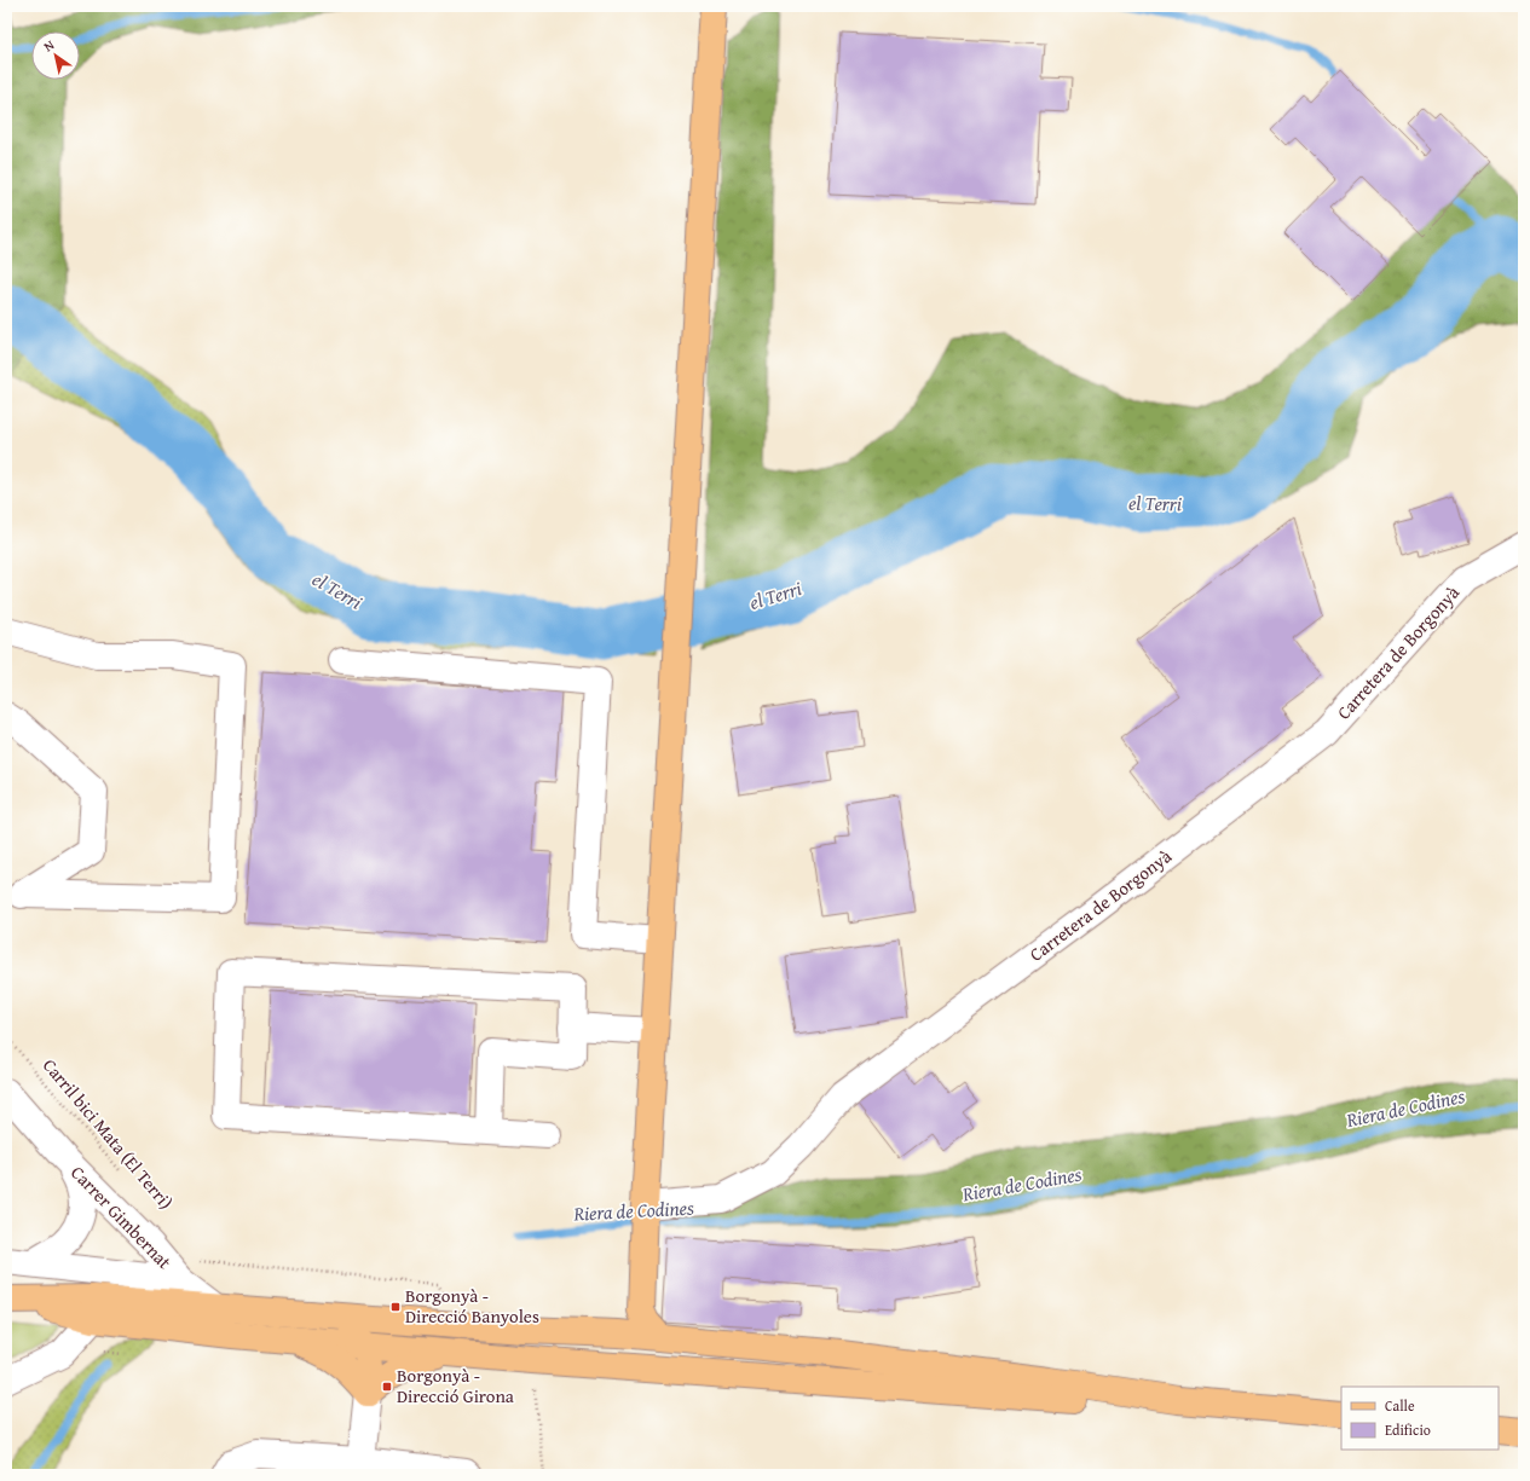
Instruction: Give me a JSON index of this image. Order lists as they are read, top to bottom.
{
  "streets": {
    "street": ["Carretera de Borgonyà", "Carrer Gimbernat"],
    "path": ["Carril bici Mata (El Terri)"]
  },
  "water": ["el Terri", "Riera de Codines"],
  "places": {
    "transit": ["Borgonyà - Direcció Banyoles", "Borgonyà - Direcció Girona"]
  },
  "legend": ["Calle", "Edificio"],
  "north": "top left"
}
